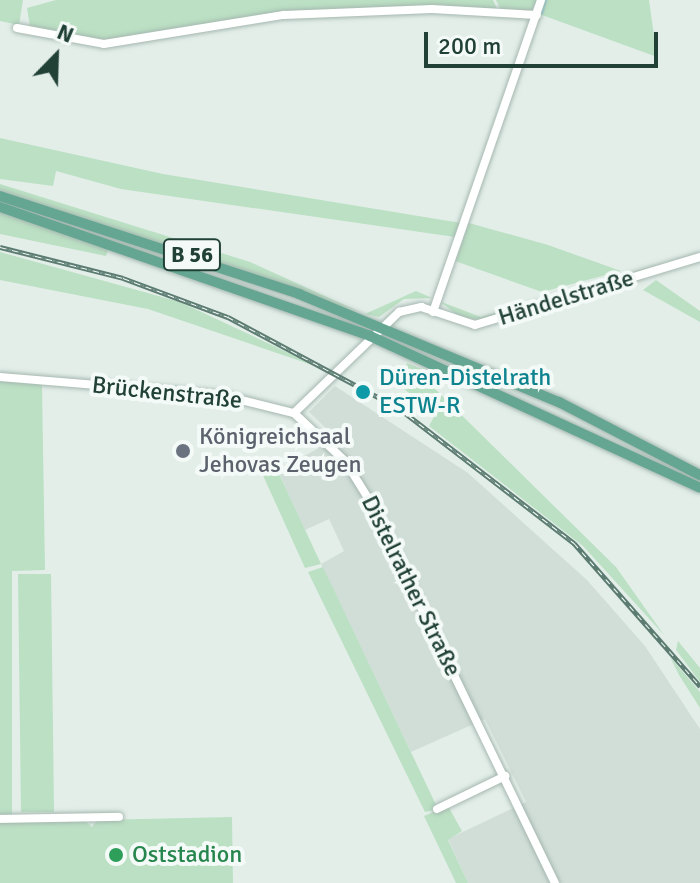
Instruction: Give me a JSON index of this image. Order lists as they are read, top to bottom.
{
  "streets": {
    "main road": ["B 56"],
    "street": ["Händelstraße", "Brückenstraße", "Distelrather Straße"]
  },
  "crossings": [
    ["Brückenstraße", "Distelrather Straße"]
  ],
  "places": ["Düren-Distelrath ESTW-R", "Königreichsaal Jehovas Zeugen", "Oststadion"],
  "scale_bar": "200 m",
  "north": "top right"
}
